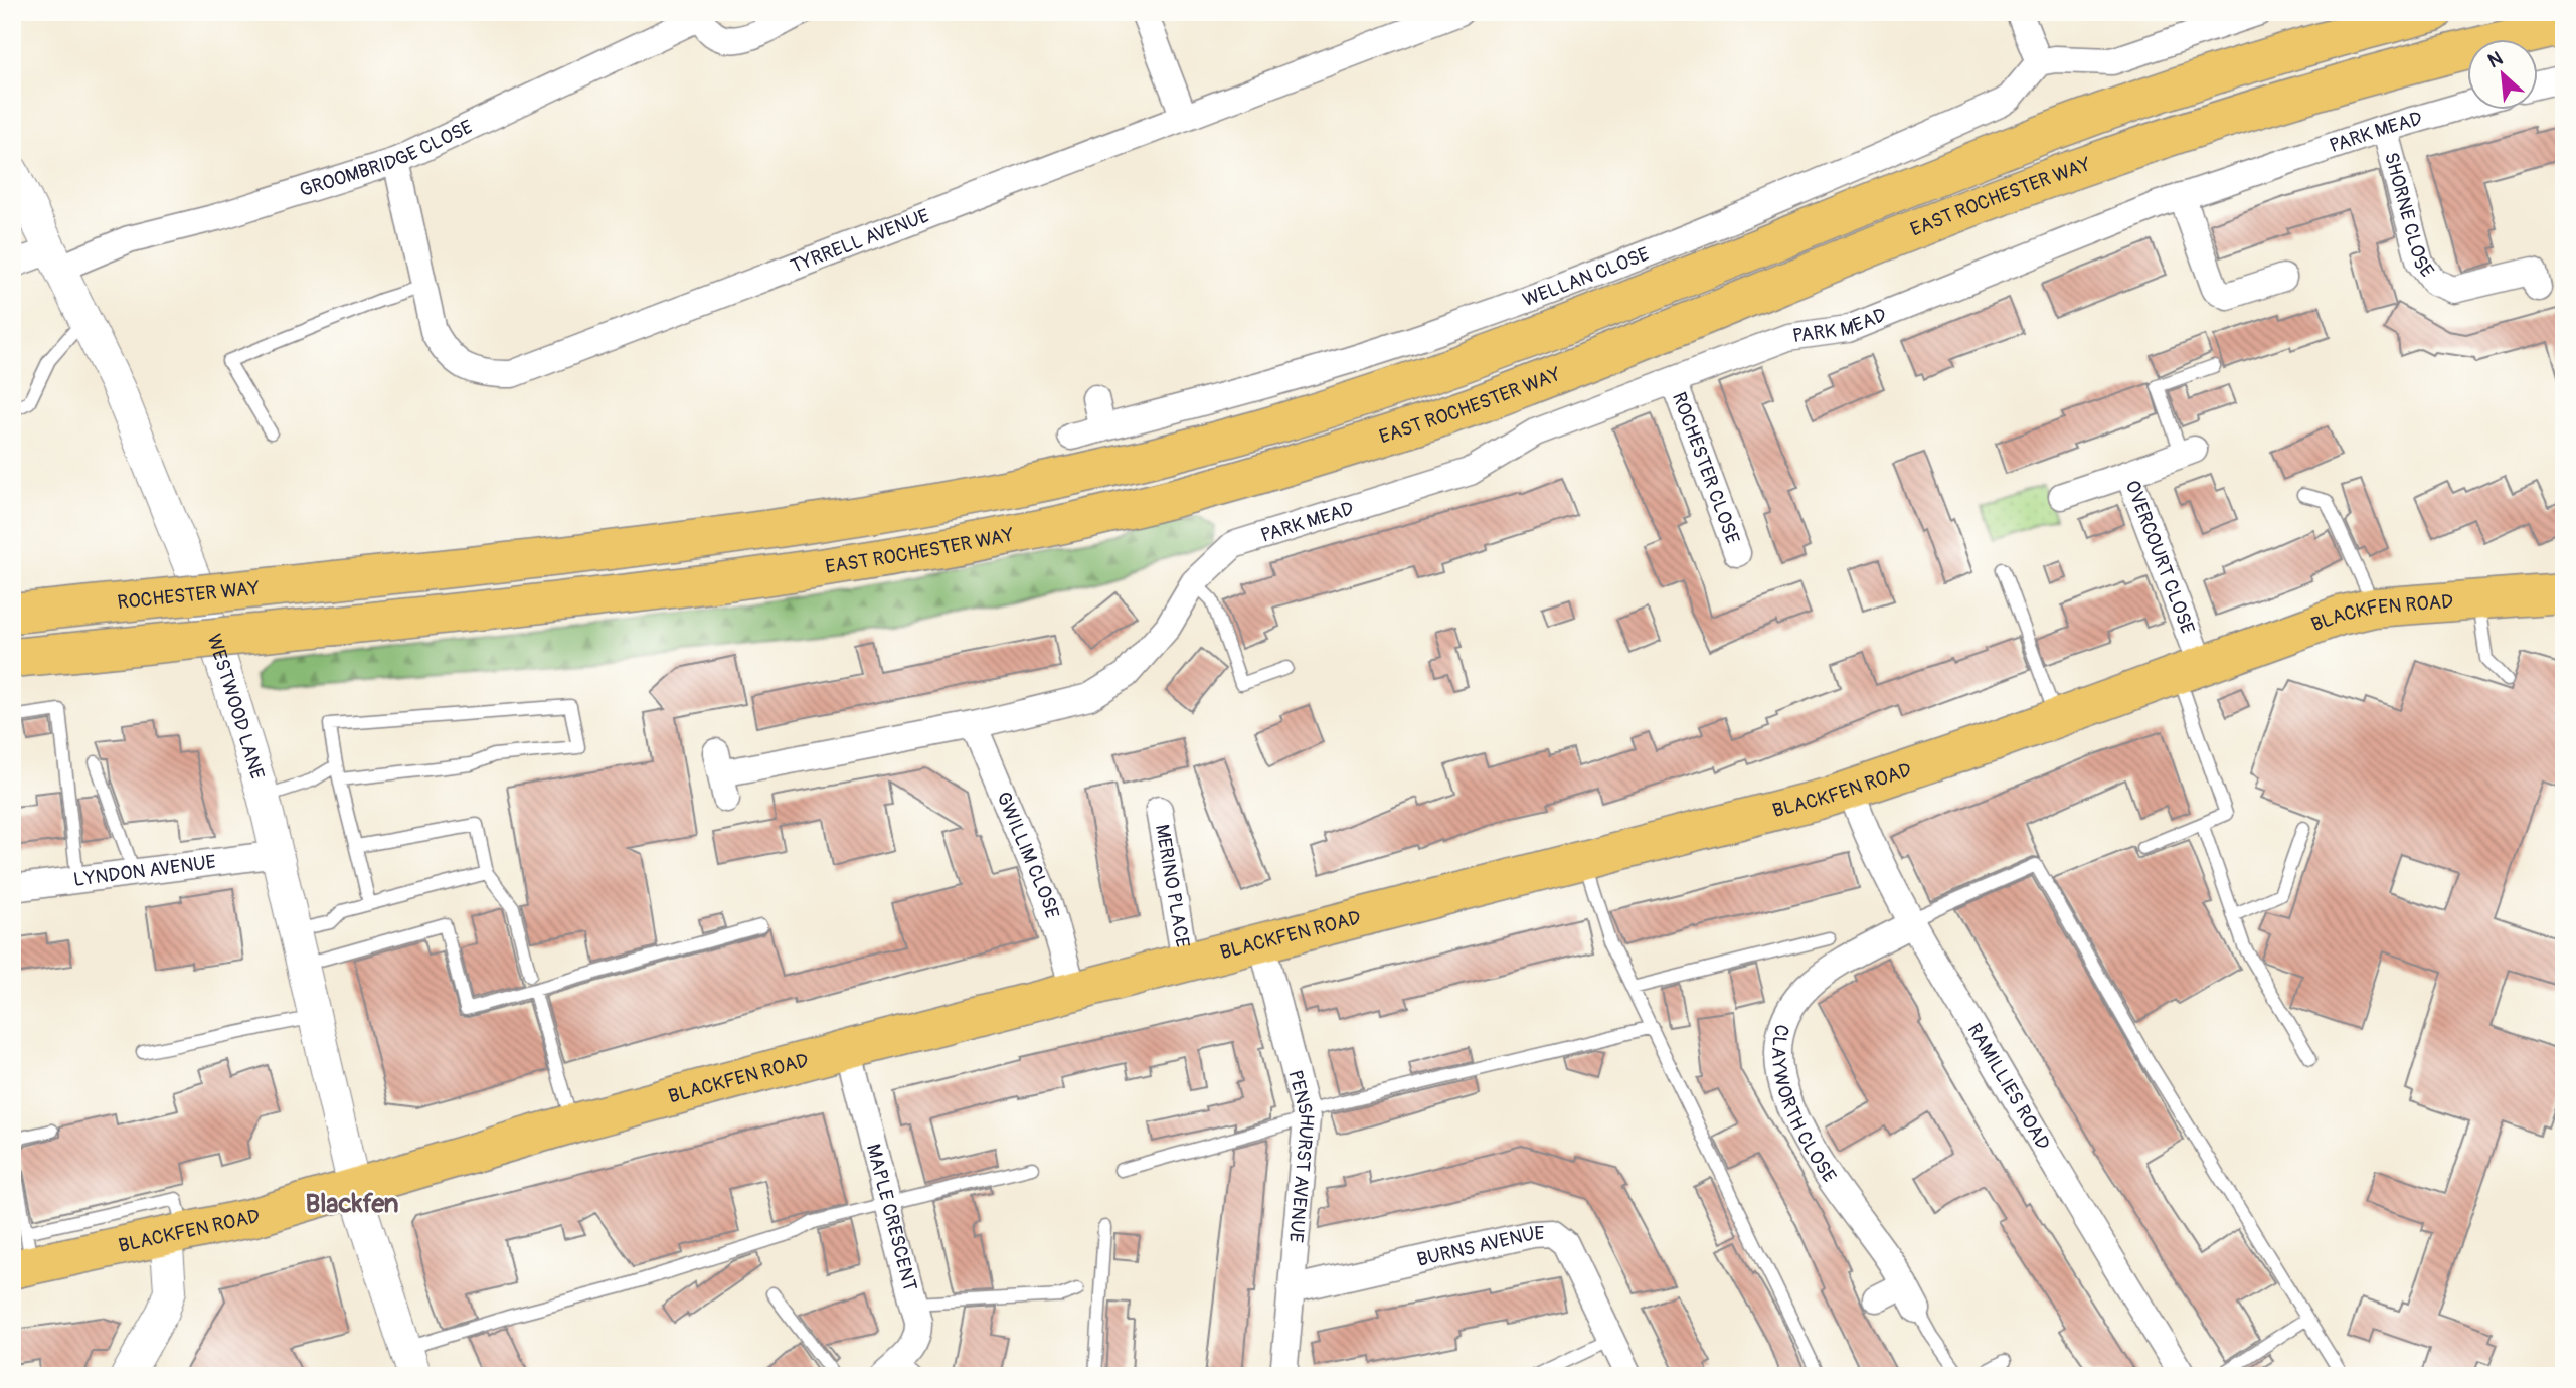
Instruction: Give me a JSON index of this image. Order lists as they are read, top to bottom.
{
  "streets": {
    "main road": ["EAST ROCHESTER WAY", "ROCHESTER WAY", "BLACKFEN ROAD"],
    "street": [
      "PARK MEAD",
      "GROOMBRIDGE CLOSE",
      "SHORNE CLOSE",
      "TYRRELL AVENUE",
      "WELLAN CLOSE",
      "ROCHESTER CLOSE",
      "OVERCOURT CLOSE",
      "WESTWOOD LANE",
      "GWILLIM CLOSE",
      "LYNDON AVENUE",
      "MERINO PLACE",
      "RAMILLIES ROAD",
      "CLAYWORTH CLOSE",
      "PENSHURST AVENUE",
      "MAPLE CRESCENT",
      "BURNS AVENUE"
    ]
  },
  "crossings": [
    ["PARK MEAD", "SHORNE CLOSE"],
    ["PARK MEAD", "ROCHESTER CLOSE"],
    ["GROOMBRIDGE CLOSE", "TYRRELL AVENUE"],
    ["GROOMBRIDGE CLOSE", "WESTWOOD LANE"],
    ["EAST ROCHESTER WAY", "ROCHESTER WAY"],
    ["OVERCOURT CLOSE", "BLACKFEN ROAD"],
    ["BLACKFEN ROAD", "WESTWOOD LANE"],
    ["BLACKFEN ROAD", "GWILLIM CLOSE"],
    ["BLACKFEN ROAD", "MERINO PLACE"],
    ["BLACKFEN ROAD", "RAMILLIES ROAD"],
    ["BLACKFEN ROAD", "PENSHURST AVENUE"],
    ["BLACKFEN ROAD", "MAPLE CRESCENT"],
    ["WESTWOOD LANE", "LYNDON AVENUE"],
    ["RAMILLIES ROAD", "CLAYWORTH CLOSE"],
    ["PENSHURST AVENUE", "BURNS AVENUE"]
  ],
  "districts": ["Blackfen"],
  "north": "top left"
}
